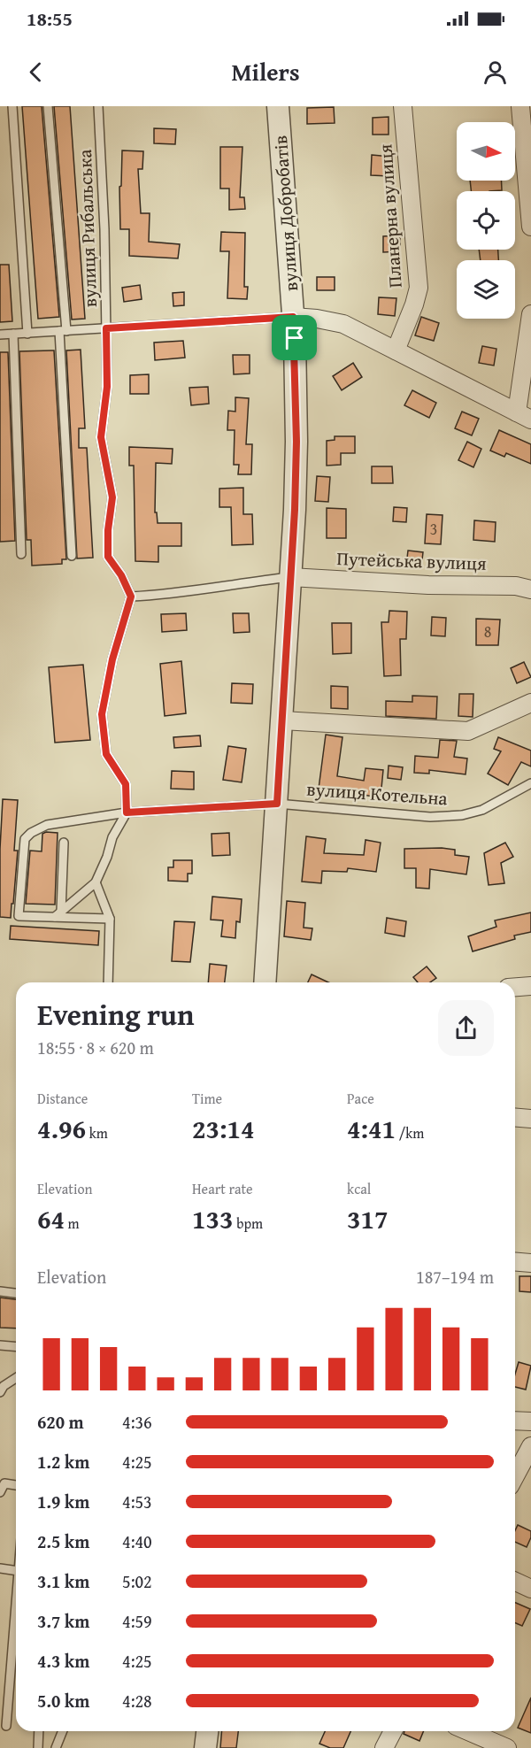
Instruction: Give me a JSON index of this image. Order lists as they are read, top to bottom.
{
  "streets": {
    "street": ["вулиця Добробатів", "Планерна вулиця", "Путейська вулиця"],
    "lane": ["вулиця Рибальська", "вулиця Котельна"]
  },
  "crossings": [
    ["вулиця Добробатів", "Путейська вулиця"],
    ["вулиця Добробатів", "вулиця Котельна"]
  ],
  "house_numbers": ["3", "8"],
  "north": "right",
  "page": {
    "status": "18:55",
    "header": "Milers",
    "heading": ["Evening run", "18:55 · 8 × 620 m"],
    "stats": [
      ["Distance", "4.96 km"],
      ["Time", "23:14"],
      ["Pace", "4:41 /km"],
      ["Elevation", "64 m"],
      ["Heart rate", "133 bpm"],
      ["kcal", "317"]
    ],
    "chart": ["Elevation", "187–194 m"],
    "list": [
      {
        "name": "620 m",
        "note": "4:36"
      },
      {
        "name": "1.2 km",
        "note": "4:25"
      },
      {
        "name": "1.9 km",
        "note": "4:53"
      },
      {
        "name": "2.5 km",
        "note": "4:40"
      },
      {
        "name": "3.1 km",
        "note": "5:02"
      },
      {
        "name": "3.7 km",
        "note": "4:59"
      },
      {
        "name": "4.3 km",
        "note": "4:25"
      },
      {
        "name": "5.0 km",
        "note": "4:28"
      }
    ]
  }
}
